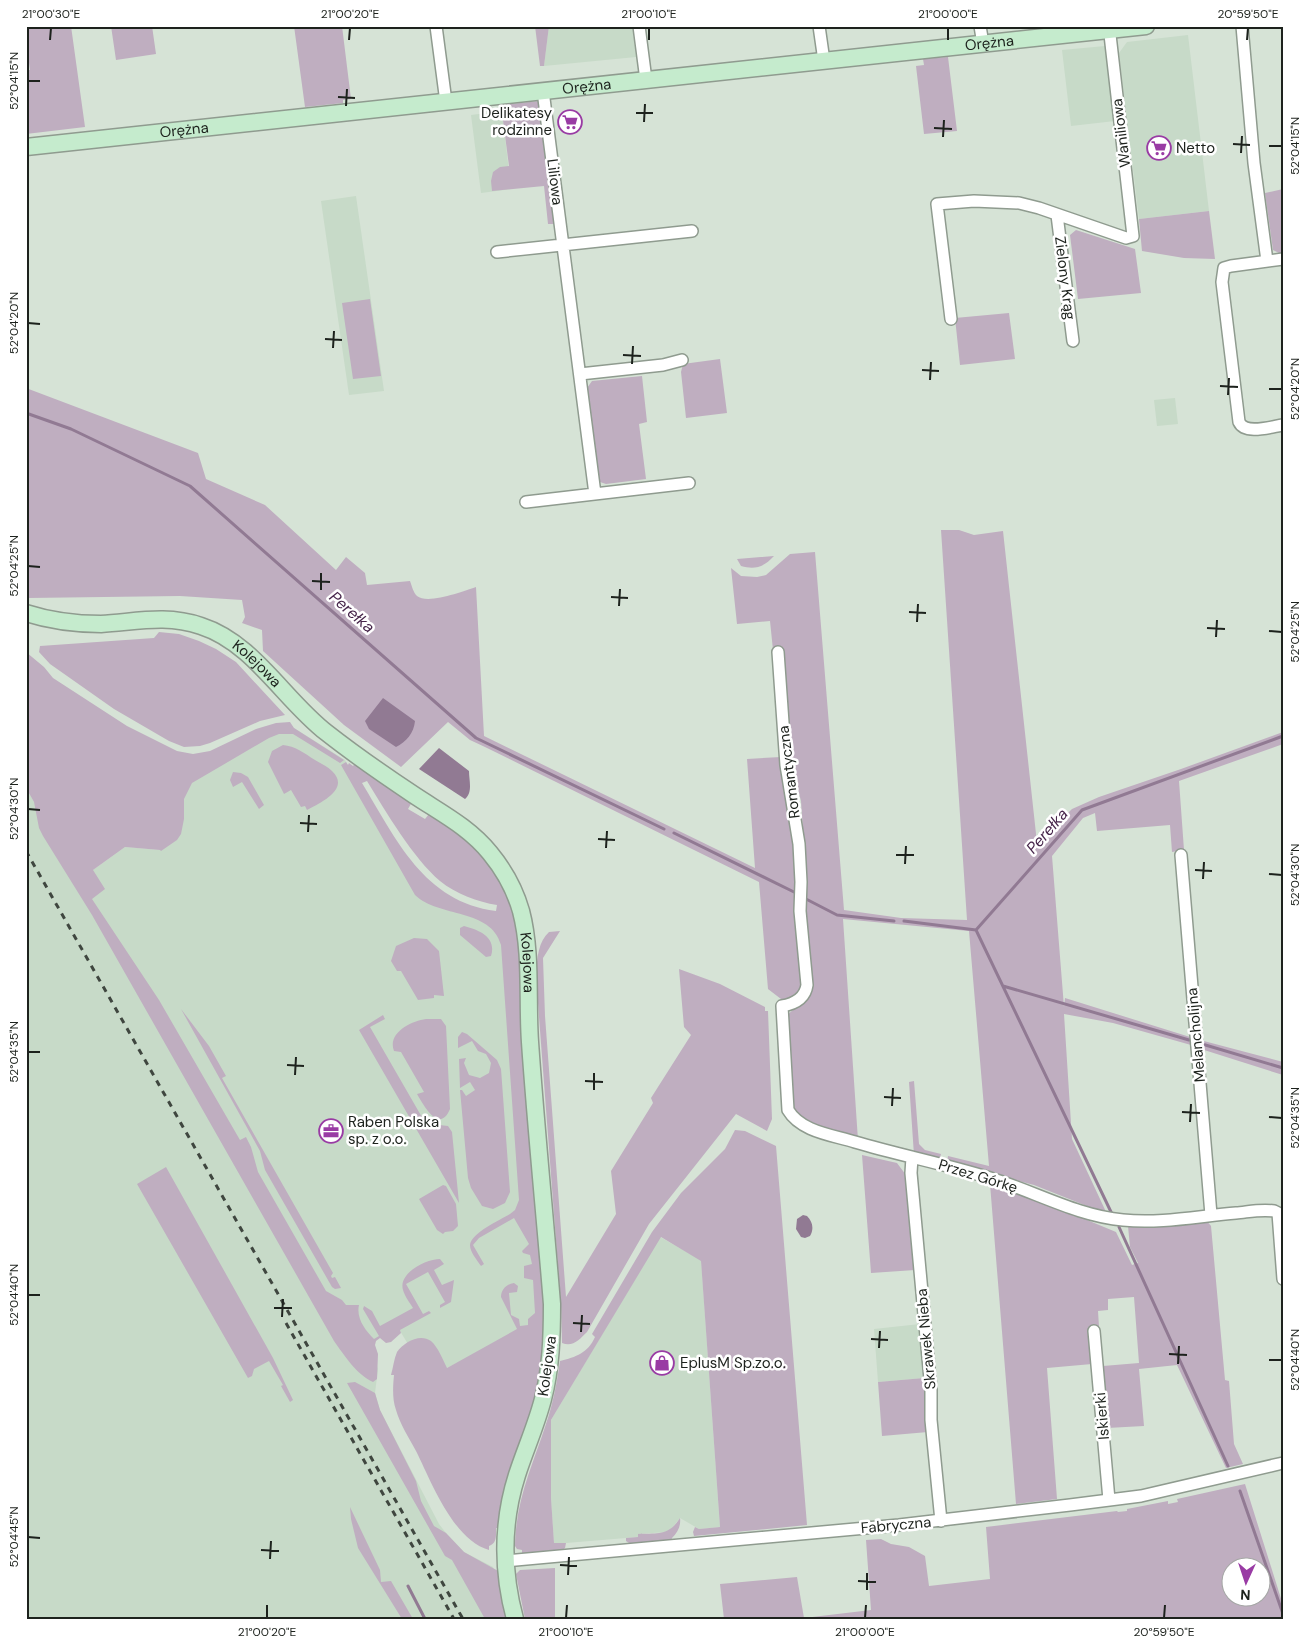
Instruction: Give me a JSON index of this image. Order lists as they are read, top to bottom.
{
  "streets": {
    "street": [
      "Orężna",
      "Waniliowa",
      "Liliowa",
      "Zielony Krąg",
      "Kolejowa",
      "Romantyczna",
      "Melancholijna",
      "Przez Górkę",
      "Skrawek Nieba",
      "Iskierki",
      "Fabryczna"
    ]
  },
  "crossings": [
    ["Orężna", "Waniliowa"],
    ["Orężna", "Liliowa"],
    ["Waniliowa", "Zielony Krąg"],
    ["Kolejowa", "Fabryczna"],
    ["Romantyczna", "Przez Górkę"],
    ["Melancholijna", "Przez Górkę"],
    ["Przez Górkę", "Skrawek Nieba"],
    ["Skrawek Nieba", "Fabryczna"],
    ["Iskierki", "Fabryczna"]
  ],
  "water": ["Perełka"],
  "places": {
    "supermarket": ["Delikatesy rodzinne", "Netto"],
    "office": ["Raben Polska sp. z o.o."],
    "shop": ["EplusM Sp.zo.o."]
  },
  "north": "bottom",
  "coordinates": [
    "21°00'30\"E",
    "21°00'20\"E",
    "21°00'10\"E",
    "21°00'00\"E",
    "20°59'50\"E",
    "52°04'15\"N",
    "52°04'20\"N",
    "52°04'25\"N",
    "52°04'30\"N",
    "52°04'35\"N",
    "52°04'40\"N",
    "52°04'45\"N"
  ]
}
